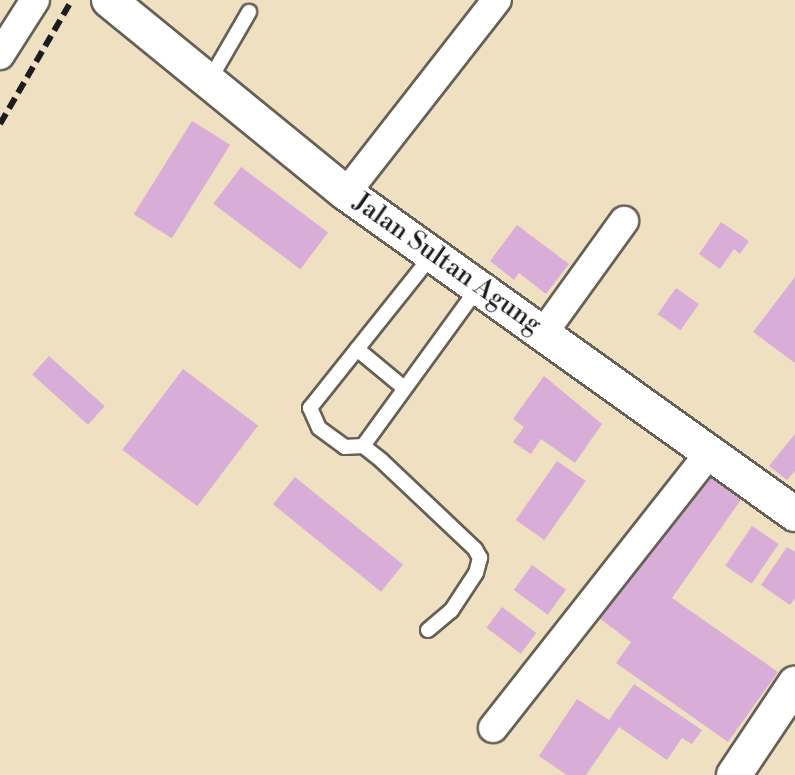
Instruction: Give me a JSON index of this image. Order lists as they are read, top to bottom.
{
  "streets": {
    "street": ["Jalan Sultan Agung"]
  }
}
